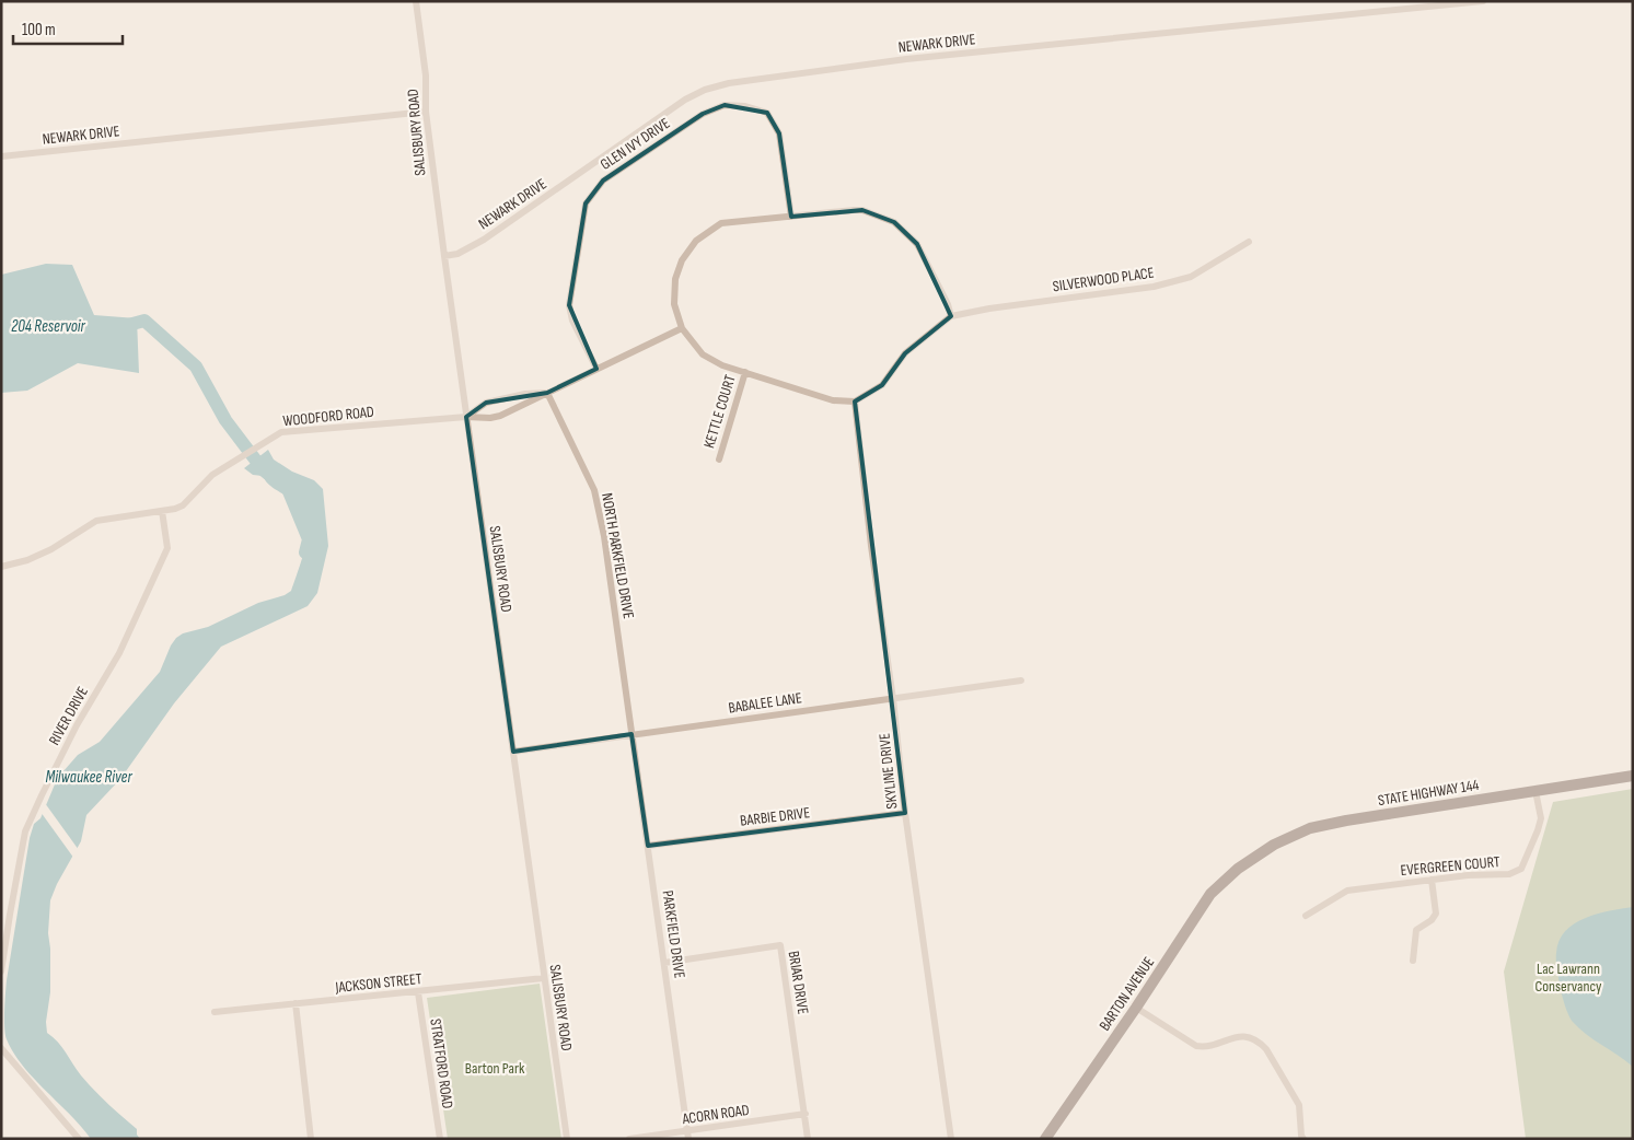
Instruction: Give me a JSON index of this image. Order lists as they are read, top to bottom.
{
  "streets": {
    "main road": ["STATE HIGHWAY 144", "BARTON AVENUE"],
    "street": [
      "NEWARK DRIVE",
      "SALISBURY ROAD",
      "GLEN IVY DRIVE",
      "SILVERWOOD PLACE",
      "KETTLE COURT",
      "WOODFORD ROAD",
      "NORTH PARKFIELD DRIVE",
      "BABALEE LANE",
      "RIVER DRIVE",
      "SKYLINE DRIVE",
      "BARBIE DRIVE",
      "EVERGREEN COURT",
      "PARKFIELD DRIVE",
      "JACKSON STREET",
      "BRIAR DRIVE",
      "STRATFORD ROAD",
      "ACORN ROAD"
    ]
  },
  "crossings": [
    ["NEWARK DRIVE", "SALISBURY ROAD"],
    ["SALISBURY ROAD", "WOODFORD ROAD"],
    ["SALISBURY ROAD", "BABALEE LANE"],
    ["SALISBURY ROAD", "JACKSON STREET"],
    ["GLEN IVY DRIVE", "WOODFORD ROAD"],
    ["WOODFORD ROAD", "NORTH PARKFIELD DRIVE"],
    ["WOODFORD ROAD", "RIVER DRIVE"],
    ["NORTH PARKFIELD DRIVE", "BABALEE LANE"],
    ["NORTH PARKFIELD DRIVE", "PARKFIELD DRIVE"],
    ["BABALEE LANE", "SKYLINE DRIVE"],
    ["BABALEE LANE", "PARKFIELD DRIVE"],
    ["SKYLINE DRIVE", "BARBIE DRIVE"],
    ["STATE HIGHWAY 144", "EVERGREEN COURT"],
    ["STATE HIGHWAY 144", "BARTON AVENUE"],
    ["BARBIE DRIVE", "PARKFIELD DRIVE"],
    ["PARKFIELD DRIVE", "BRIAR DRIVE"],
    ["PARKFIELD DRIVE", "ACORN ROAD"],
    ["JACKSON STREET", "STRATFORD ROAD"],
    ["BRIAR DRIVE", "ACORN ROAD"]
  ],
  "water": ["204 Reservoir", "Milwaukee River"],
  "parks": ["Lac Lawrann Conservancy", "Barton Park"],
  "scale_bar": "100 m"
}
